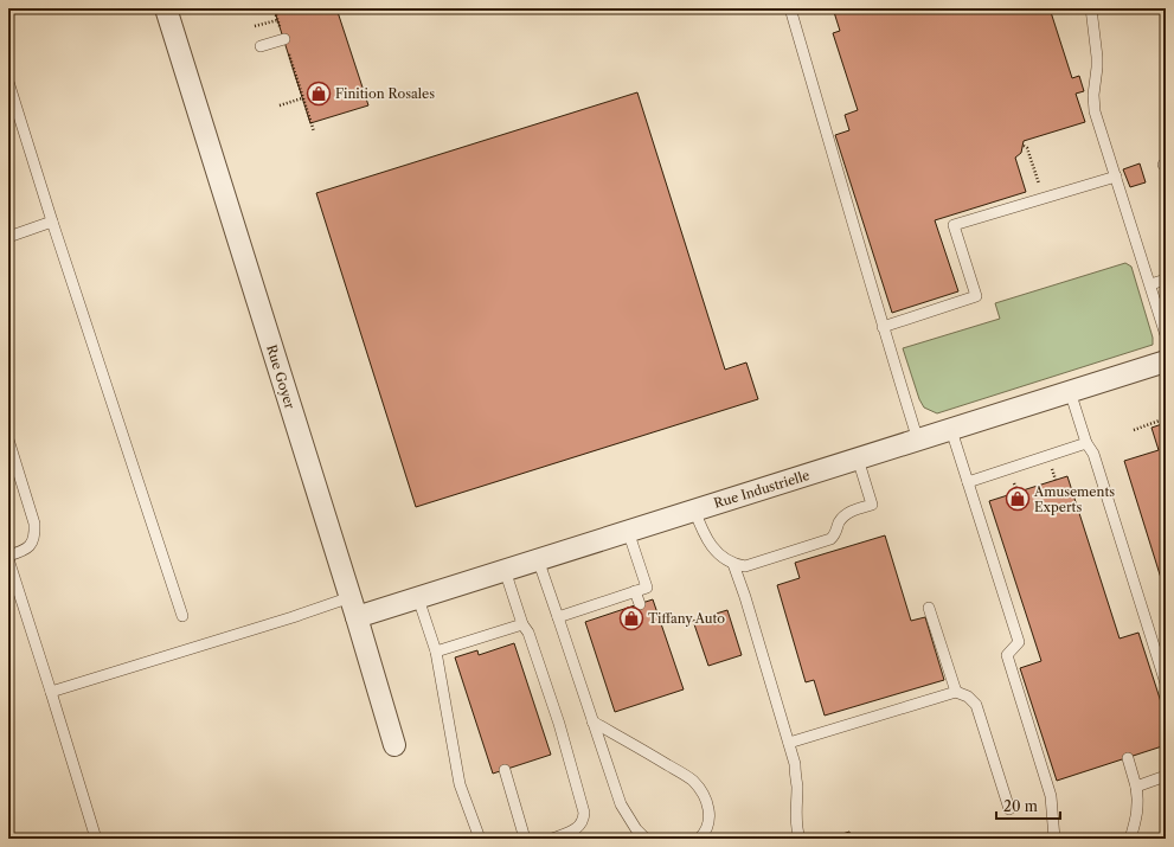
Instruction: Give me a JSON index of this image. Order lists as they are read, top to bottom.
{
  "streets": {
    "street": ["Rue Goyer", "Rue Industrielle"]
  },
  "crossings": [
    ["Rue Goyer", "Rue Industrielle"]
  ],
  "places": {
    "shop": ["Finition Rosales", "Amusements Experts", "Tiffany Auto"]
  },
  "scale_bar": "20 m"
}
